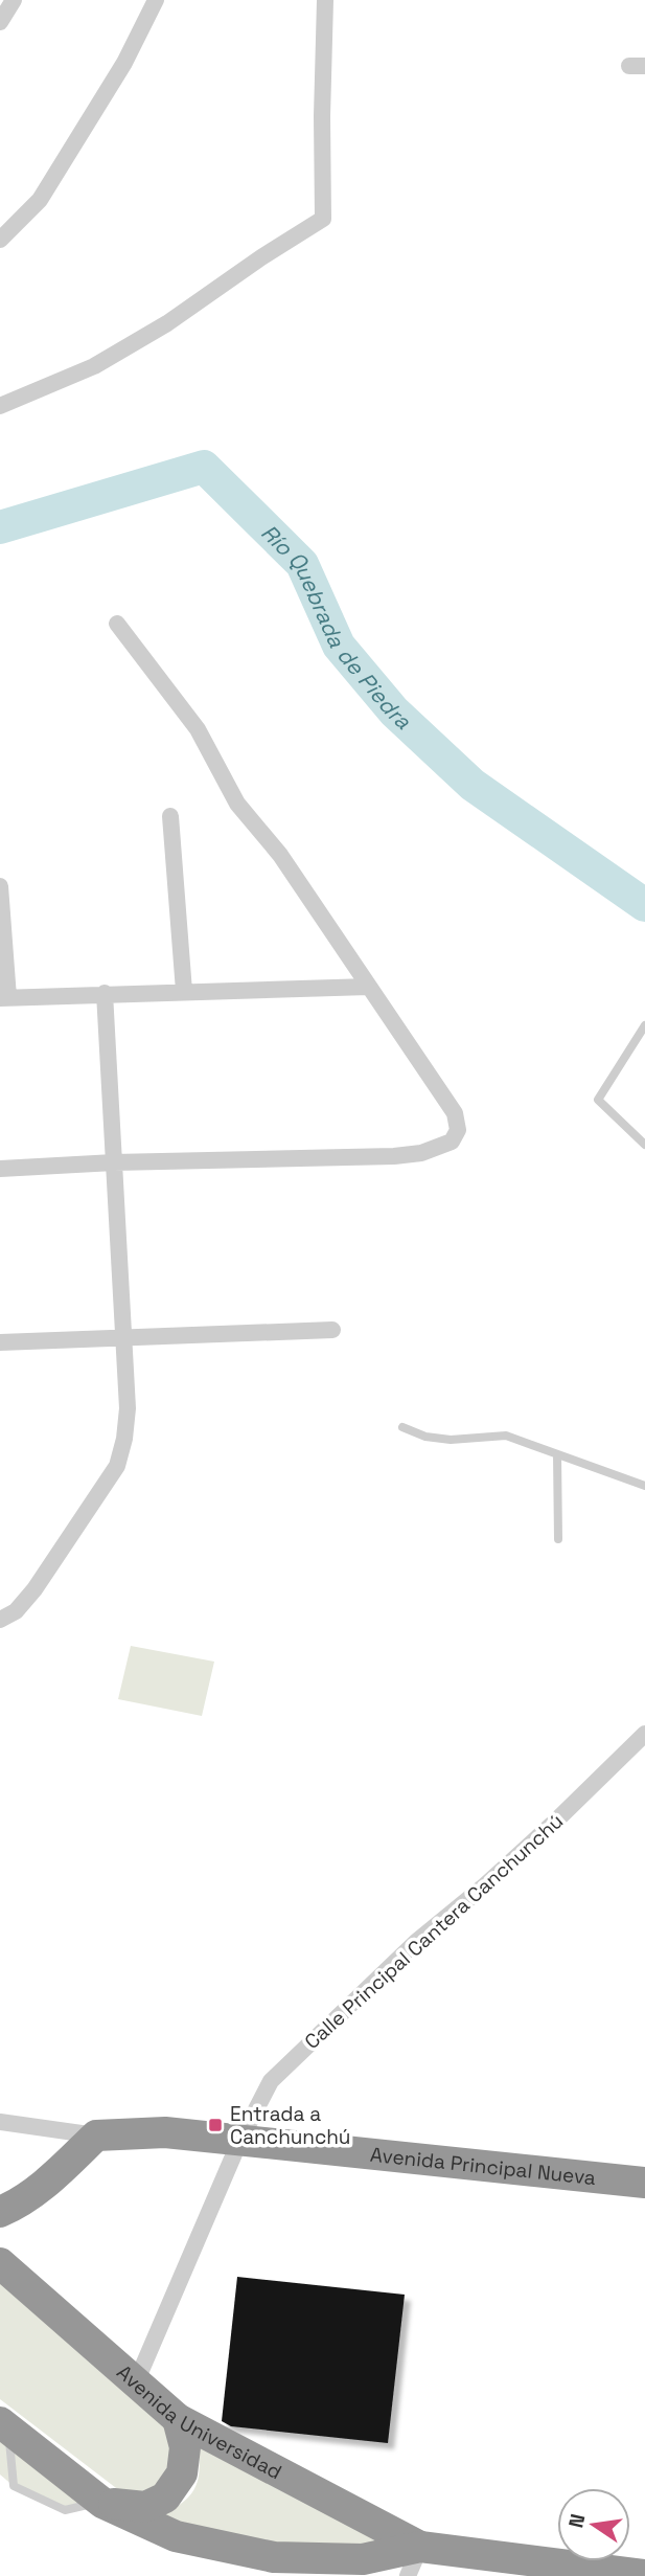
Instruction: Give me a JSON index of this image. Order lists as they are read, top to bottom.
{
  "streets": {
    "highway": ["Avenida Principal Nueva", "Avenida Universidad"],
    "street": ["Calle Principal Cantera Canchunchú"]
  },
  "crossings": [
    ["Calle Principal Cantera Canchunchú", "Avenida Principal Nueva"],
    ["Calle Principal Cantera Canchunchú", "Avenida Universidad"]
  ],
  "water": ["Río Quebrada de Piedra"],
  "places": {
    "transit": ["Entrada a Canchunchú"]
  },
  "north": "left"
}
